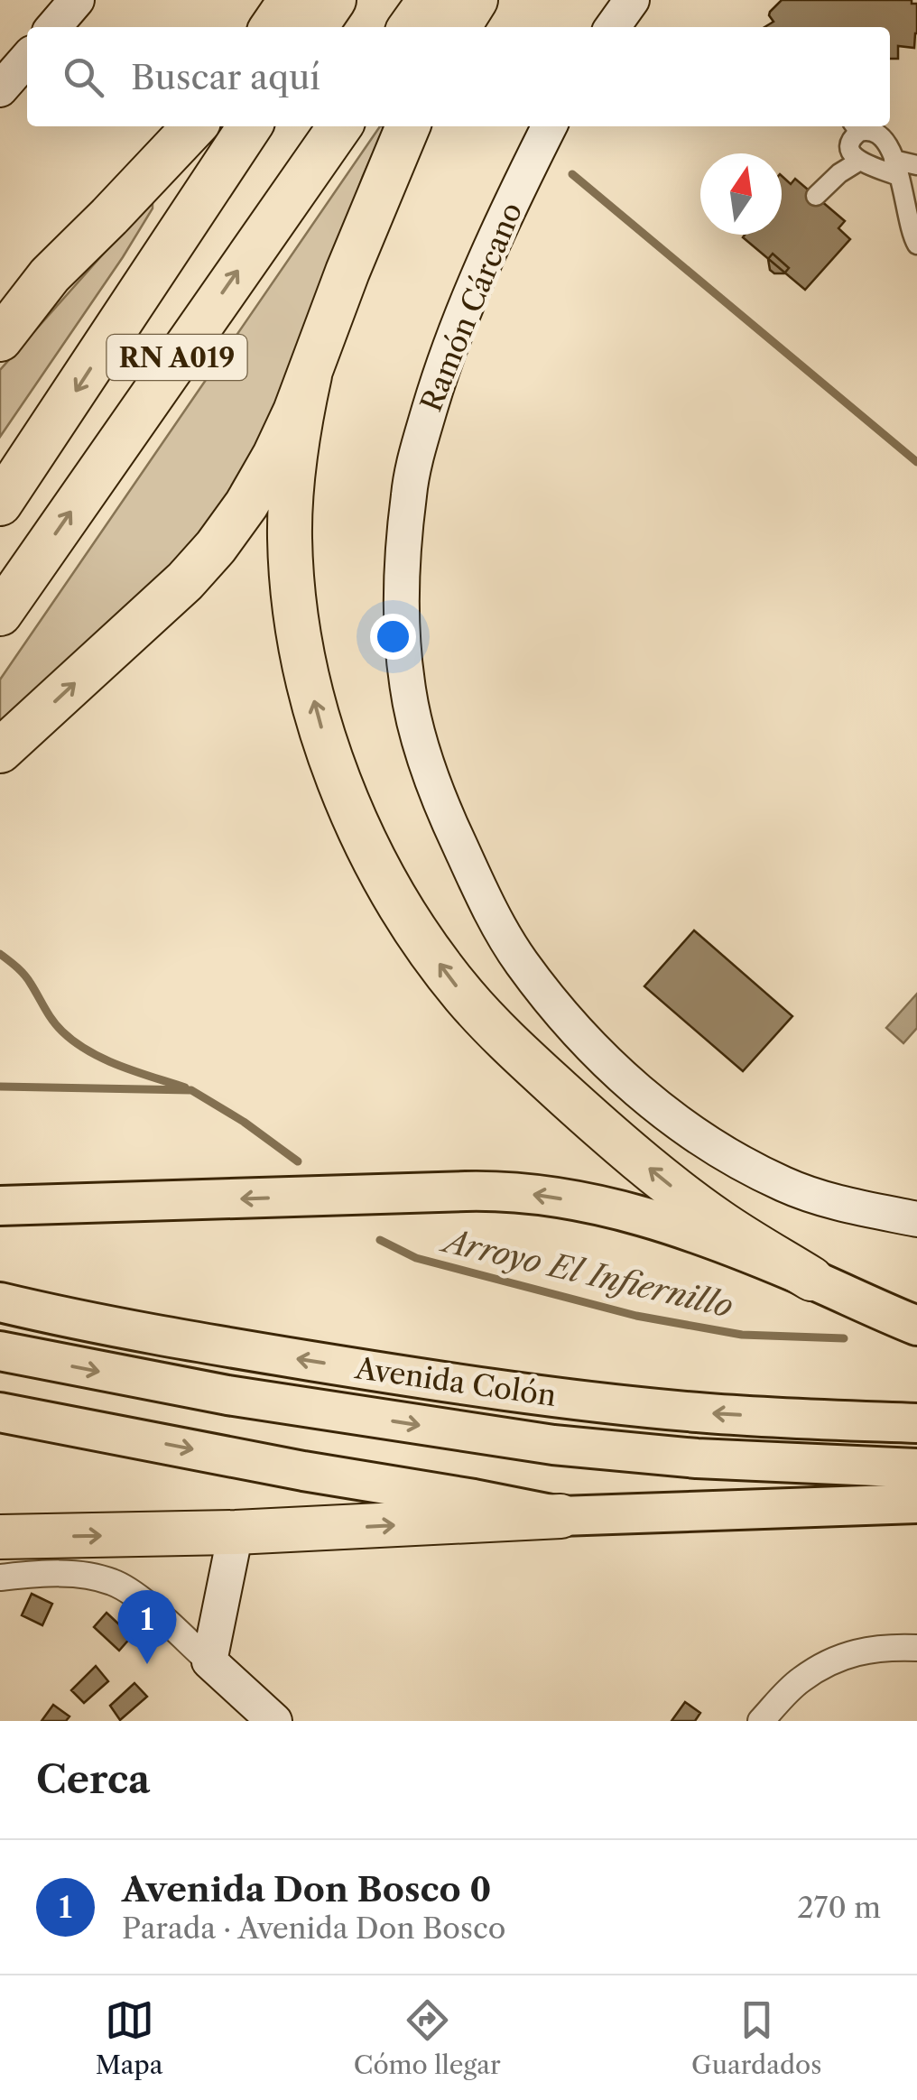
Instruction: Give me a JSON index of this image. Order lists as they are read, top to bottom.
{
  "streets": {
    "highway": ["RN A019"],
    "main road": ["Ramón Cárcano", "Avenida Colón"]
  },
  "water": ["Arroyo El Infiernillo"],
  "north": "top",
  "page": {
    "search": "Buscar aquí",
    "pins": "1",
    "heading": "Cerca",
    "list": [
      {
        "mark": "1",
        "name": "Avenida Don Bosco 0",
        "note": "Parada · Avenida Don Bosco",
        "value": "270 m"
      }
    ],
    "nav": ["Mapa", "Cómo llegar", "Guardados"]
  }
}
